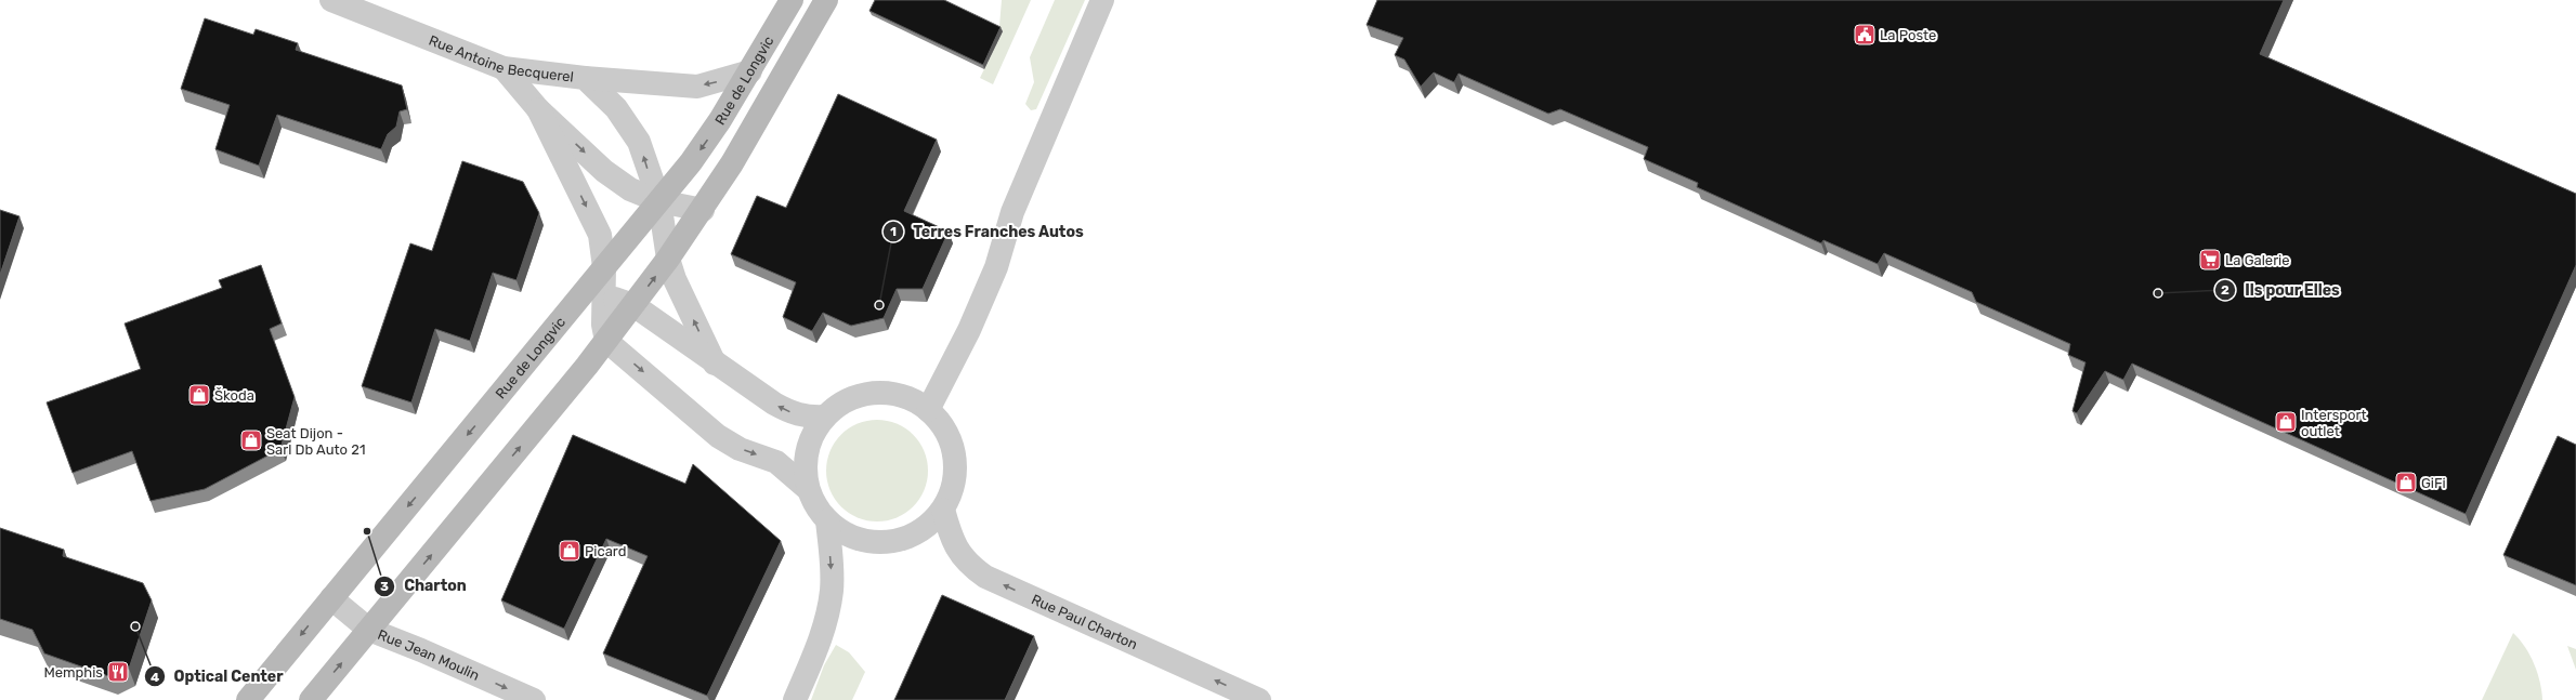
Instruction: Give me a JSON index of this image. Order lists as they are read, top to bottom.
{
  "streets": {
    "street": [
      "Rue Antoine Becquerel",
      "Rue de Longvic",
      "Rue Paul Charton",
      "Rue Jean Moulin"
    ]
  },
  "crossings": [
    ["Rue Antoine Becquerel", "Rue de Longvic"],
    ["Rue de Longvic", "Rue Jean Moulin"]
  ],
  "one_way": ["Rue Paul Charton", "Rue Jean Moulin"],
  "places": {
    "public building": ["La Poste"],
    "supermarket": ["La Galerie"],
    "other": [
      "Ils pour Elles",
      "Terres Franches Autos",
      "Charton",
      "Optical Center"
    ],
    "shop": [
      "Škoda",
      "Intersport outlet",
      "Seat Dijon - Sarl Db Auto 21",
      "GiFi",
      "Picard"
    ],
    "restaurant": ["Memphis"]
  }
}
